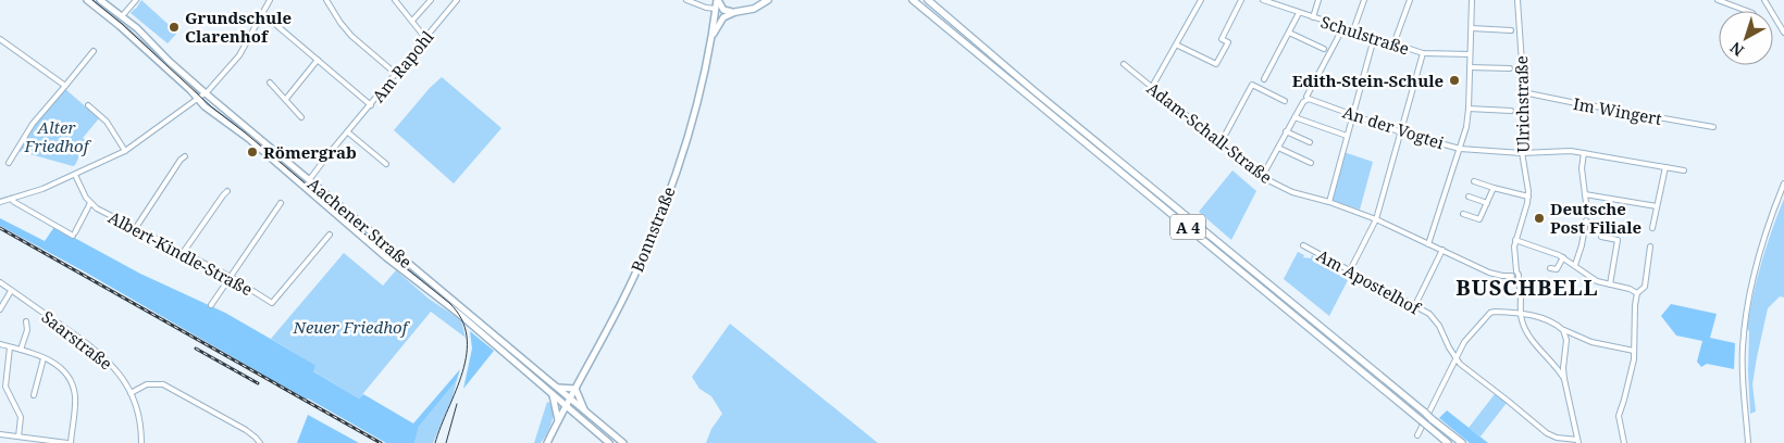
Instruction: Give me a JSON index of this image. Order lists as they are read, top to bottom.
{
  "streets": {
    "highway": ["A 4"],
    "main road": ["Aachener Straße", "Bonnstraße"],
    "street": [
      "Schulstraße",
      "Am Rapohl",
      "Ulrichstraße",
      "Im Wingert",
      "An der Vogtei",
      "Adam-Schall-Straße",
      "Albert-Kindle-Straße",
      "Am Apostelhof",
      "Saarstraße"
    ]
  },
  "crossings": [
    ["Am Rapohl", "Aachener Straße"],
    ["Ulrichstraße", "Im Wingert"],
    ["Ulrichstraße", "An der Vogtei"],
    ["Ulrichstraße", "Adam-Schall-Straße"],
    ["An der Vogtei", "Adam-Schall-Straße"],
    ["Aachener Straße", "Bonnstraße"]
  ],
  "districts": ["BUSCHBELL"],
  "parks": ["Alter Friedhof", "Neuer Friedhof"],
  "places": [
    "Grundschule Clarenhof",
    "Edith-Stein-Schule",
    "Römergrab",
    "Deutsche Post Filiale"
  ],
  "north": "bottom left"
}
